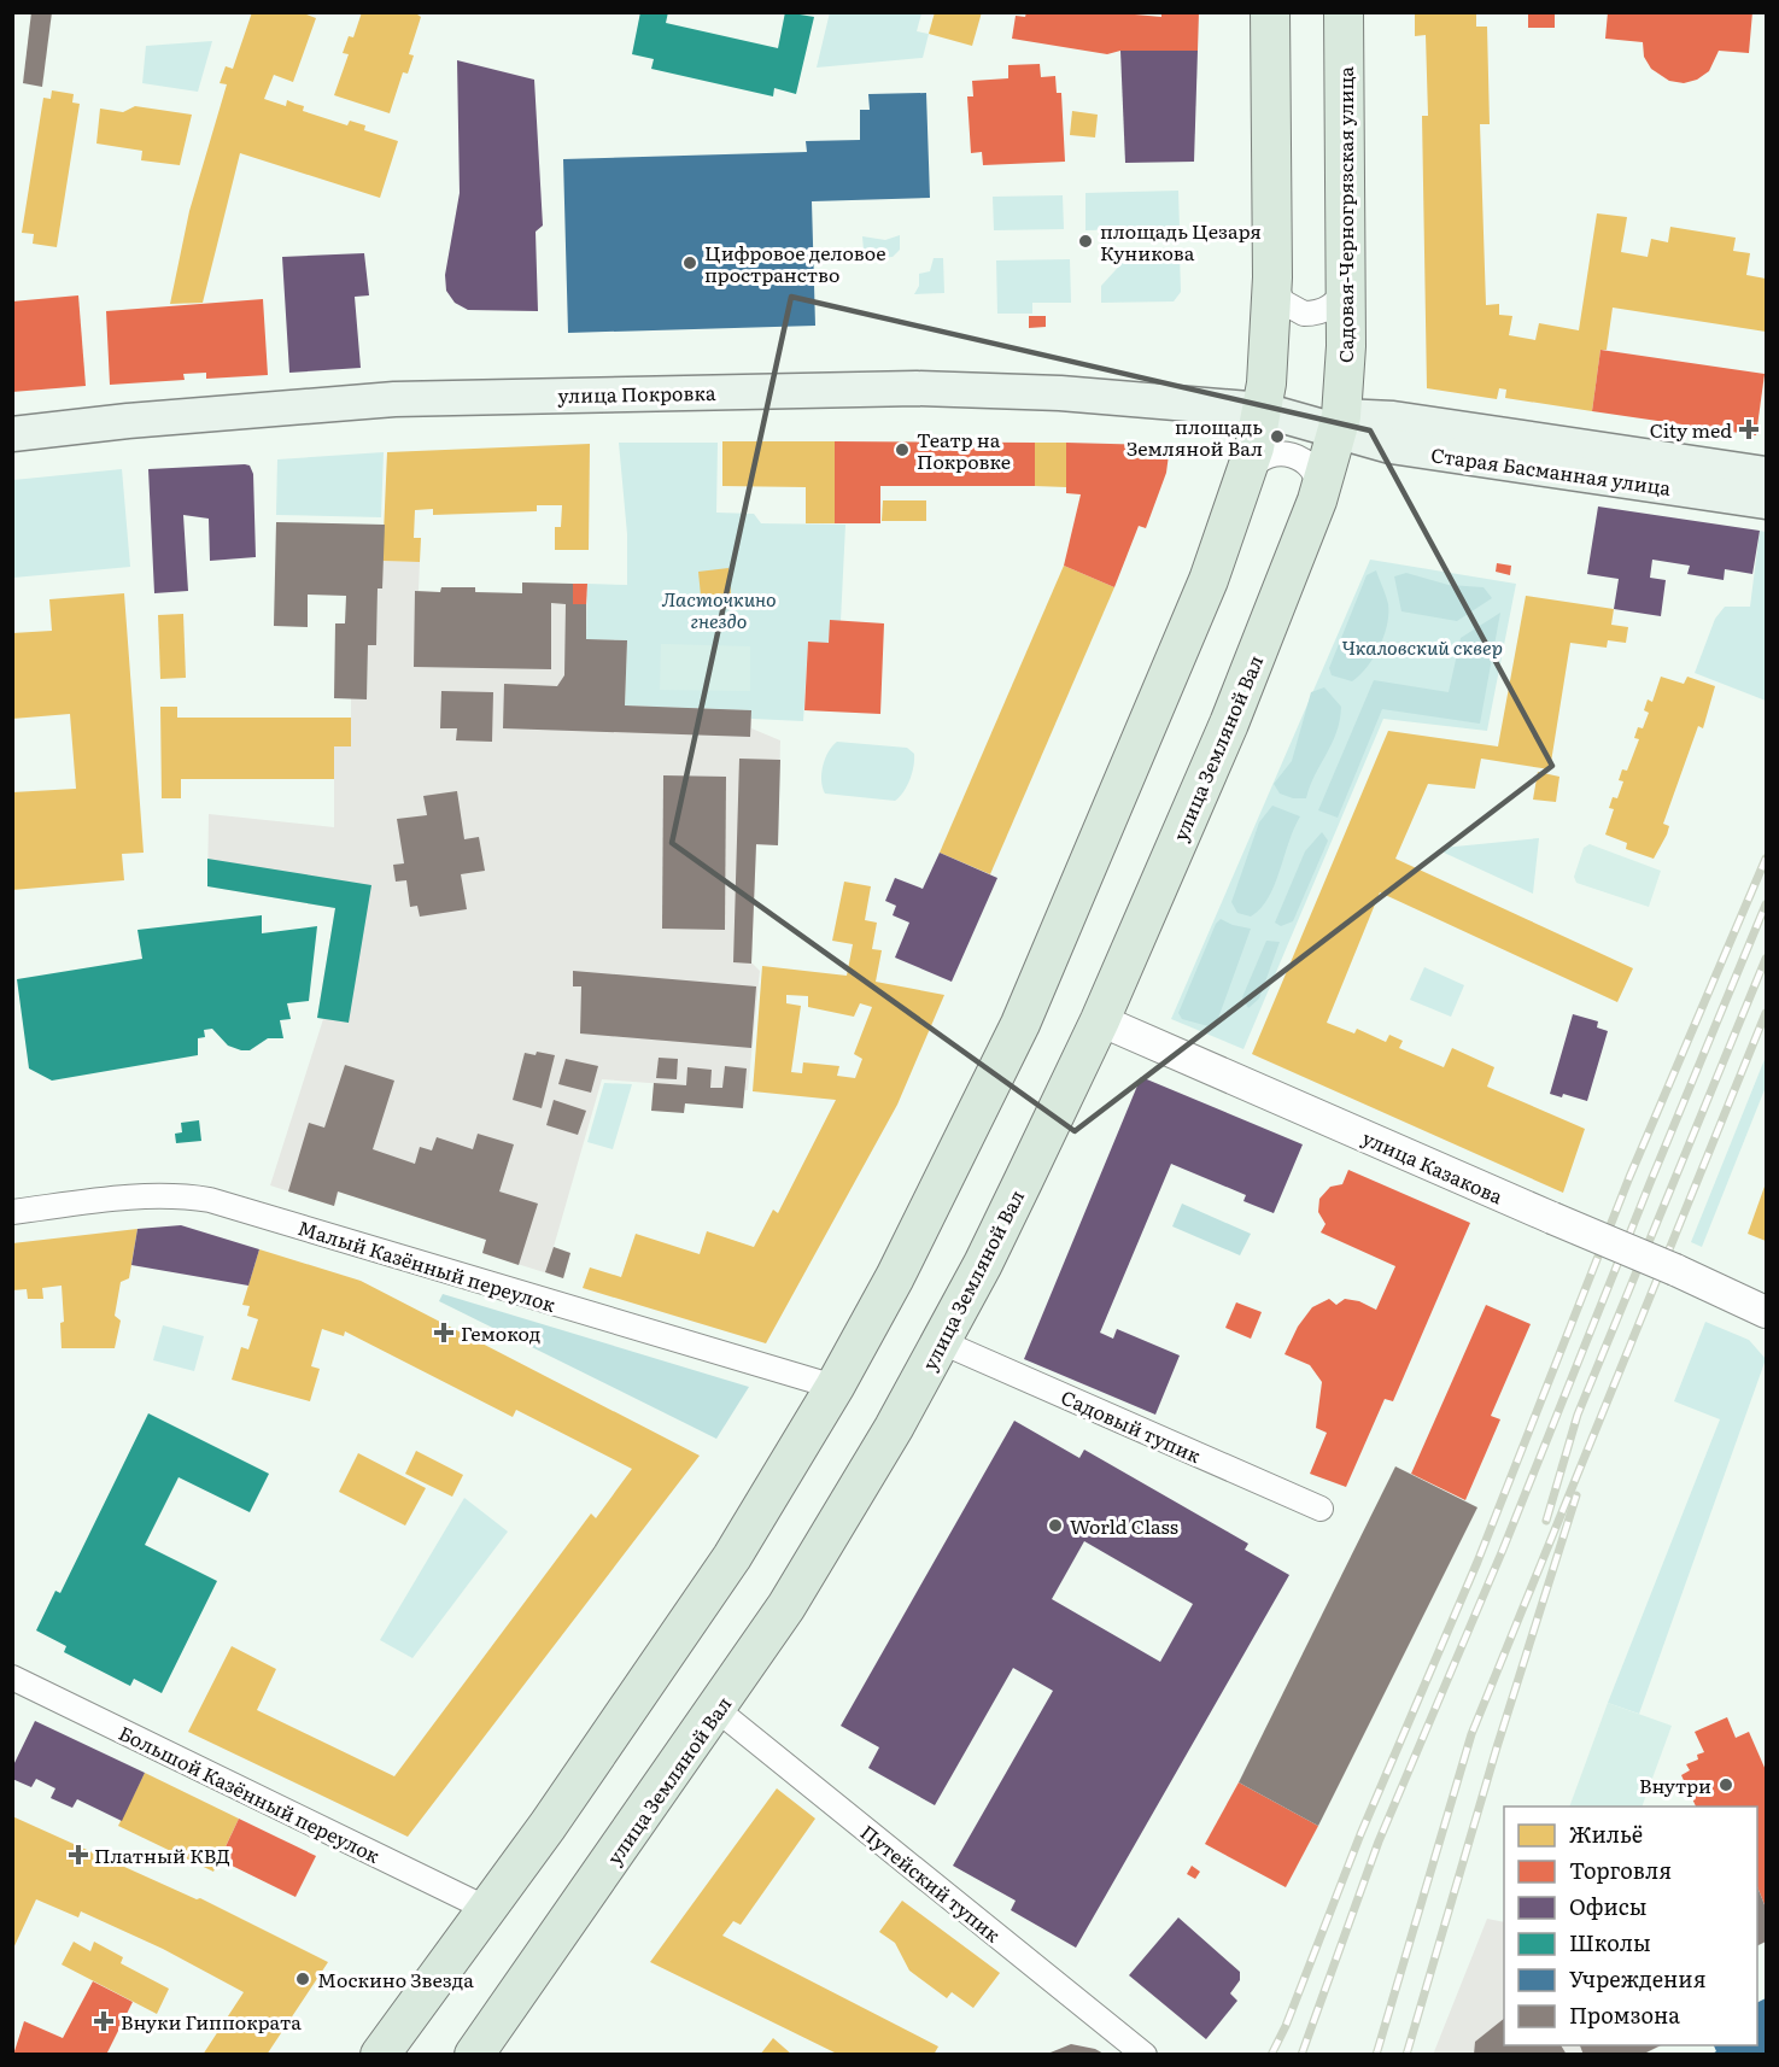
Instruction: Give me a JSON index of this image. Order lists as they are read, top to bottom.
{
  "streets": {
    "main road": [
      "Садовая-Черногрязская улица",
      "улица Покровка",
      "Старая Басманная улица",
      "улица Земляной Вал"
    ],
    "street": [
      "улица Казакова",
      "Малый Казённый переулок",
      "Садовый тупик",
      "Большой Казённый переулок",
      "Путейский тупик"
    ]
  },
  "crossings": [
    ["Садовая-Черногрязская улица", "Старая Басманная улица"],
    ["Садовая-Черногрязская улица", "улица Земляной Вал"],
    ["Старая Басманная улица", "улица Земляной Вал"],
    ["улица Земляной Вал", "улица Казакова"],
    ["улица Земляной Вал", "Садовый тупик"],
    ["улица Земляной Вал", "Путейский тупик"]
  ],
  "parks": ["Ласточкино гнездо", "Чкаловский сквер"],
  "places": {
    "other": [
      "площадь Цезаря Куникова",
      "Цифровое деловое пространство",
      "площадь Земляной Вал",
      "Театр на Покровке",
      "World Class",
      "Внутри",
      "Москино Звезда"
    ],
    "health": [
      "City med",
      "Гемокод",
      "Платный КВД",
      "Внуки Гиппократа"
    ]
  },
  "legend": [
    "Жильё",
    "Торговля",
    "Офисы",
    "Школы",
    "Учреждения",
    "Промзона"
  ]
}
